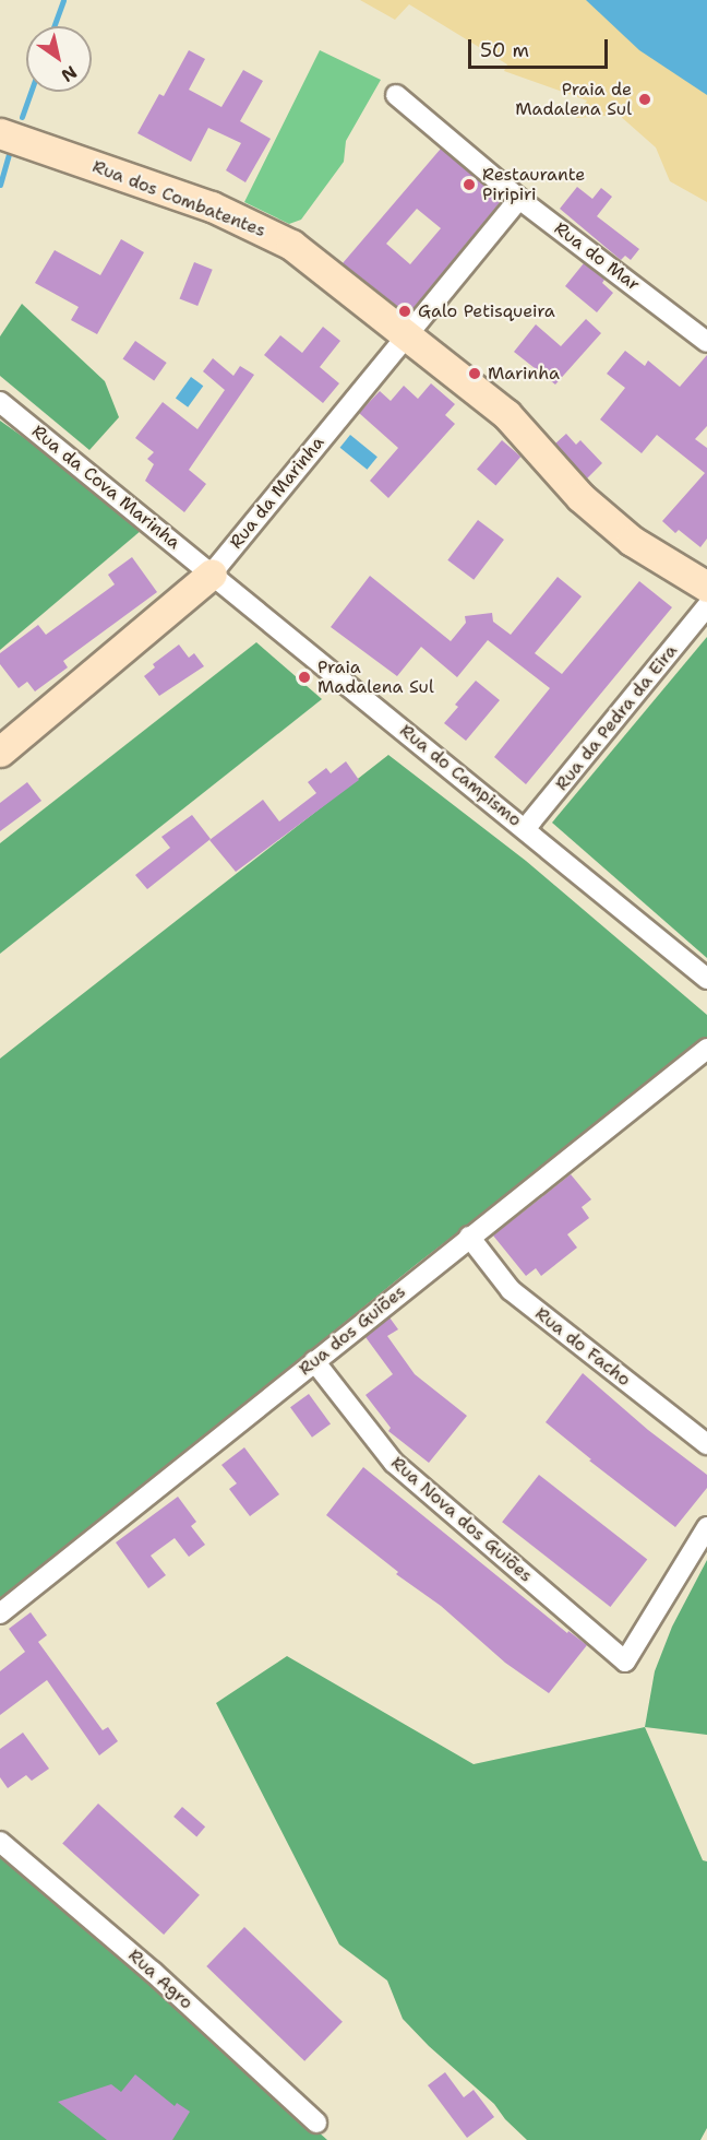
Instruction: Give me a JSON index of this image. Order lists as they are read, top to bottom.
{
  "streets": {
    "main road": ["Rua dos Combatentes", "Rua da Marinha"],
    "street": [
      "Rua do Mar",
      "Rua da Cova Marinha",
      "Rua da Pedra da Eira",
      "Rua do Campismo",
      "Rua dos Guiões",
      "Rua do Facho",
      "Rua Nova dos Guiões",
      "Rua Agro"
    ]
  },
  "crossings": [
    ["Rua dos Combatentes", "Rua da Marinha"],
    ["Rua do Mar", "Rua da Marinha"],
    ["Rua da Cova Marinha", "Rua da Marinha"],
    ["Rua da Cova Marinha", "Rua do Campismo"],
    ["Rua da Marinha", "Rua do Campismo"],
    ["Rua da Pedra da Eira", "Rua do Campismo"],
    ["Rua dos Guiões", "Rua do Facho"],
    ["Rua dos Guiões", "Rua Nova dos Guiões"]
  ],
  "places": [
    "Praia de Madalena Sul",
    "Restaurante Piripiri",
    "Galo Petisqueira",
    "Marinha",
    "Praia Madalena Sul"
  ],
  "scale_bar": "50 m",
  "north": "bottom right"
}
